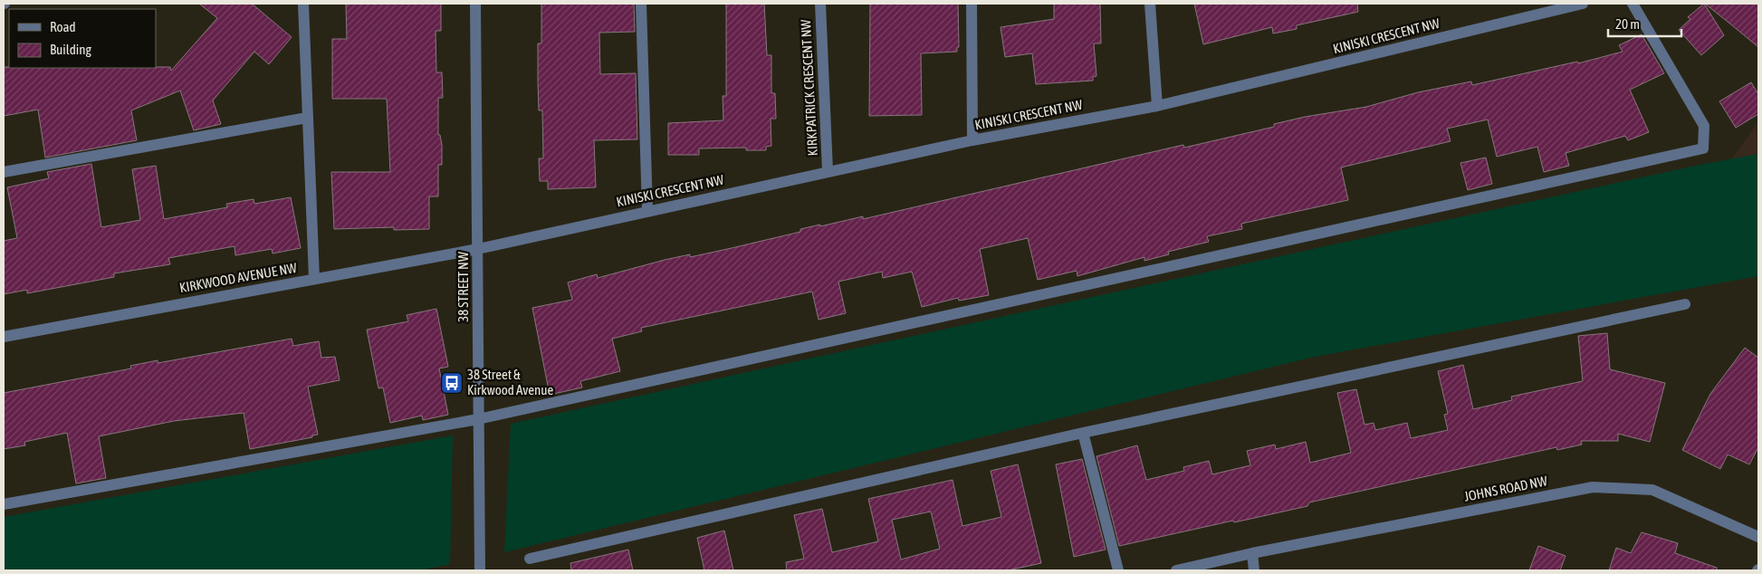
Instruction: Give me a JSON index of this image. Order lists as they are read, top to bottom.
{
  "streets": {
    "street": [
      "KINISKI CRESCENT NW",
      "KIRKPATRICK CRESCENT NW",
      "KIRKWOOD AVENUE NW",
      "38 STREET NW",
      "JOHNS ROAD NW"
    ]
  },
  "crossings": [
    ["KINISKI CRESCENT NW", "KIRKPATRICK CRESCENT NW"],
    ["KINISKI CRESCENT NW", "KIRKWOOD AVENUE NW"],
    ["KINISKI CRESCENT NW", "38 STREET NW"],
    ["KIRKWOOD AVENUE NW", "38 STREET NW"]
  ],
  "places": {
    "bus stop": ["38 Street & Kirkwood Avenue"]
  },
  "legend": ["Road", "Building"],
  "scale_bar": "20 m"
}
